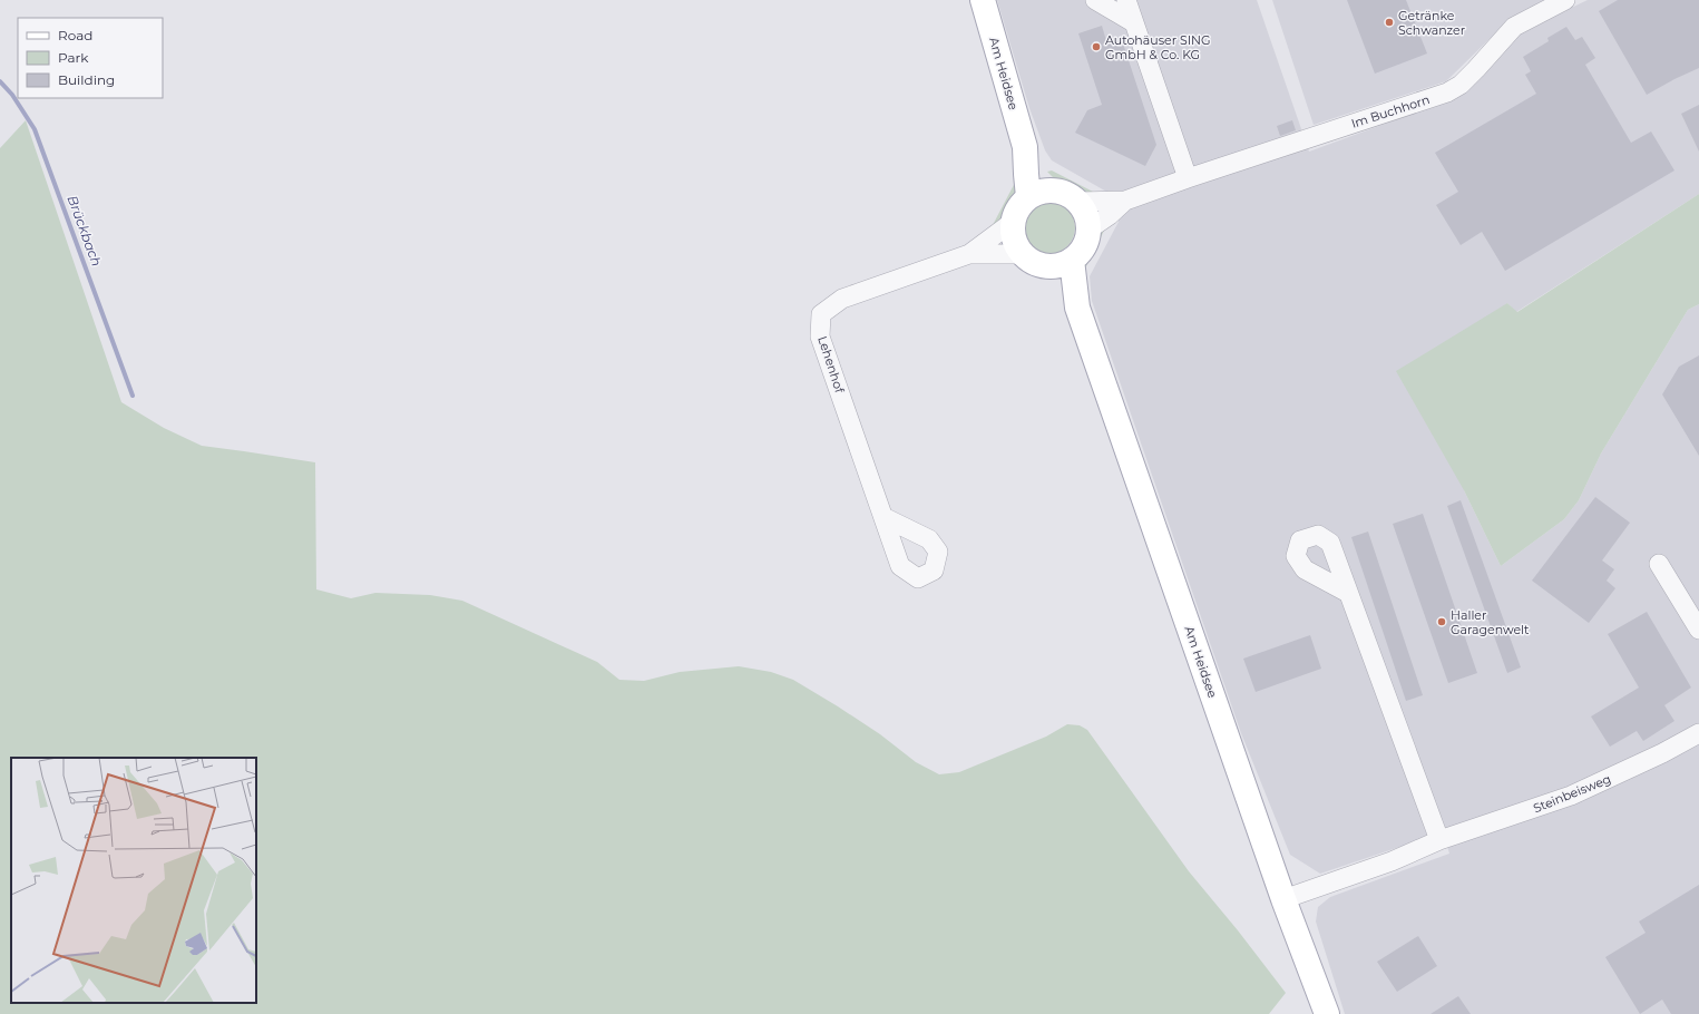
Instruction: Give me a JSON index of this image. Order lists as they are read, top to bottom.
{
  "streets": {
    "main road": ["Am Heidsee"],
    "street": ["Im Buchhorn", "Lehenhof", "Steinbeisweg"]
  },
  "crossings": [
    ["Am Heidsee", "Im Buchhorn"],
    ["Am Heidsee", "Lehenhof"],
    ["Am Heidsee", "Steinbeisweg"],
    ["Im Buchhorn", "Lehenhof"]
  ],
  "water": ["Brückbach"],
  "places": ["Getränke Schwanzer", "Autohäuser SING GmbH & Co. KG", "Haller Garagenwelt"],
  "legend": ["Road", "Park", "Building"]
}
